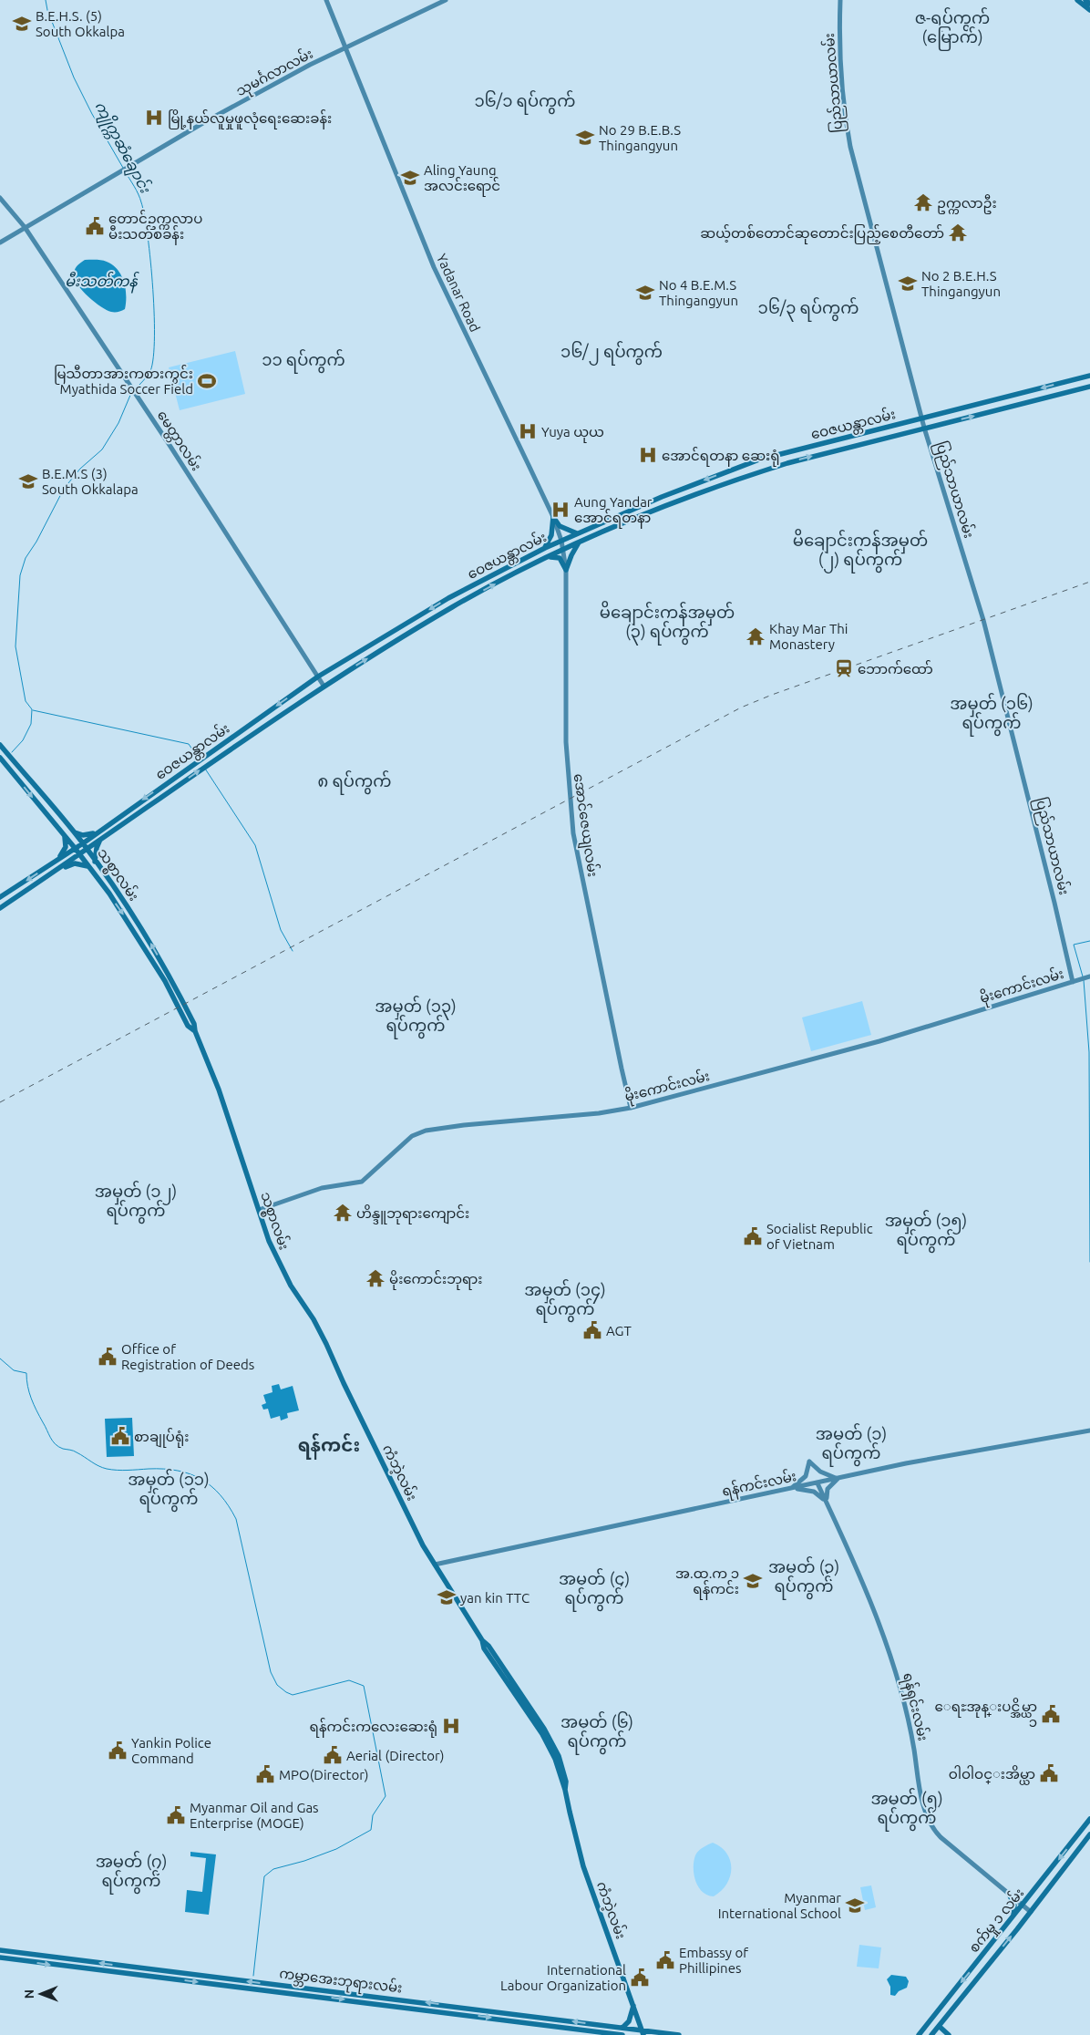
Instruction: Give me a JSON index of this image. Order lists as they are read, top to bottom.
{
  "streets": {
    "main road": [
      "သုမင်္ဂလာလမ်း",
      "ပြည်သာယာလမ်း",
      "Yadanar Road",
      "ဝေဇယန္တာလမ်း",
      "မေတ္တာလမ်း",
      "အောင်ဇေယျလမ်း",
      "သစ္စာလမ်း",
      "မိုးကောင်းလမ်း",
      "ကံဘဲ့လမ်း",
      "ရန်ကင်းလမ်း",
      "ရန်ရှင်းလမ်း",
      "စက်မှု ၁ လမ်း",
      "ကမ္ဘာအေးဘုရားလမ်း"
    ]
  },
  "crossings": [
    ["သုမင်္ဂလာလမ်း", "Yadanar Road"],
    ["သုမင်္ဂလာလမ်း", "မေတ္တာလမ်း"],
    ["ပြည်သာယာလမ်း", "ဝေဇယန္တာလမ်း"],
    ["ပြည်သာယာလမ်း", "မိုးကောင်းလမ်း"],
    ["Yadanar Road", "ဝေဇယန္တာလမ်း"],
    ["Yadanar Road", "အောင်ဇေယျလမ်း"],
    ["ဝေဇယန္တာလမ်း", "မေတ္တာလမ်း"],
    ["ဝေဇယန္တာလမ်း", "အောင်ဇေယျလမ်း"],
    ["ဝေဇယန္တာလမ်း", "သစ္စာလမ်း"],
    ["အောင်ဇေယျလမ်း", "မိုးကောင်းလမ်း"],
    ["သစ္စာလမ်း", "မိုးကောင်းလမ်း"],
    ["သစ္စာလမ်း", "ကံဘဲ့လမ်း"],
    ["ကံဘဲ့လမ်း", "ရန်ကင်းလမ်း"],
    ["ကံဘဲ့လမ်း", "ကမ္ဘာအေးဘုရားလမ်း"],
    ["ရန်ကင်းလမ်း", "ရန်ရှင်းလမ်း"],
    ["ရန်ရှင်းလမ်း", "စက်မှု ၁ လမ်း"]
  ],
  "districts": [
    "ဇ-ရပ်ကွက် (မြောက်)",
    "၁၆/၁ ရပ်ကွက်",
    "၁၆/၃ ရပ်ကွက်",
    "၁၆/၂ ရပ်ကွက်",
    "၁၁ ရပ်ကွက်",
    "မိချောင်းကန်အမှတ် (၂) ရပ်ကွက်",
    "မိချောင်းကန်အမှတ် (၃) ရပ်ကွက်",
    "အမှတ် (၁၆) ရပ်ကွက်",
    "၈ ရပ်ကွက်",
    "အမှတ် (၁၃) ရပ်ကွက်",
    "အမှတ် (၁၂) ရပ်ကွက်",
    "အမှတ် (၁၅) ရပ်ကွက်",
    "အမှတ် (၁၄) ရပ်ကွက်",
    "အမှတ် (၁) ရပ်ကွက်",
    "ရန်ကင်း",
    "အမှတ် (၁၁) ရပ်ကွက်",
    "အမှတ် (၃) ရပ်ကွက်",
    "အမှတ် (၄) ရပ်ကွက်",
    "အမှတ် (၆) ရပ်ကွက်",
    "အမှတ် (၅) ရပ်ကွက်",
    "အမှတ် (၇) ရပ်ကွက်"
  ],
  "water": ["ကျိုက္ကဆံချောင်း", "မီးသတ်ကန်"],
  "places": {
    "school or university": [
      "B.E.H.S. (5) South Okkalpa",
      "No 29 B.E.B.S Thingangyun",
      "Aling Yaung အလင်းရောင်",
      "No 2 B.E.H.S Thingangyun",
      "No 4 B.E.M.S Thingangyun",
      "B.E.M.S (3) South Okkalapa",
      "အ.ထ.က ၁ ရန်ကင်း",
      "yan kin TTC",
      "Myanmar International School"
    ],
    "hospital": [
      "မြို့နယ်လူမှုဖူလုံရေးဆေးခန်း",
      "Yuya ယုယ",
      "အောင်ရတနာ ဆေးရုံ",
      "Aung Yandar အောင်ရတနာ",
      "ရန်ကင်းကလေးဆေးရုံ"
    ],
    "temple": [
      "ဥက္ကလာဦး",
      "ဆယ့်တစ်တောင်ဆုတောင်းပြည့်စေတီတော်",
      "Khay Mar Thi Monastery",
      "ဟိန္ဒူဘုရားကျောင်း",
      "မိုးကောင်းဘုရား"
    ],
    "public building": [
      "တောင်ဥက္ကလာပ မီးသတ်စခန်း",
      "Socialist Republic of Vietnam",
      "AGT",
      "Office of Registration of Deeds",
      "စာချုပ်ရုံး",
      "ေရႊအုန္းပင္အိမ္ယာ ၁",
      "Yankin Police Command",
      "Aerial (Director)",
      "ဝါဝါဝင္းအိမ္ယာ",
      "MPO(Director)",
      "Myanmar Oil and Gas Enterprise (MOGE)",
      "Embassy of Phillipines",
      "International Labour Organization"
    ],
    "sports": ["မြသီတာအားကစားကွင်း Myathida Soccer Field"],
    "station": ["ဘောက်ထော်"]
  },
  "north": "left"
}
